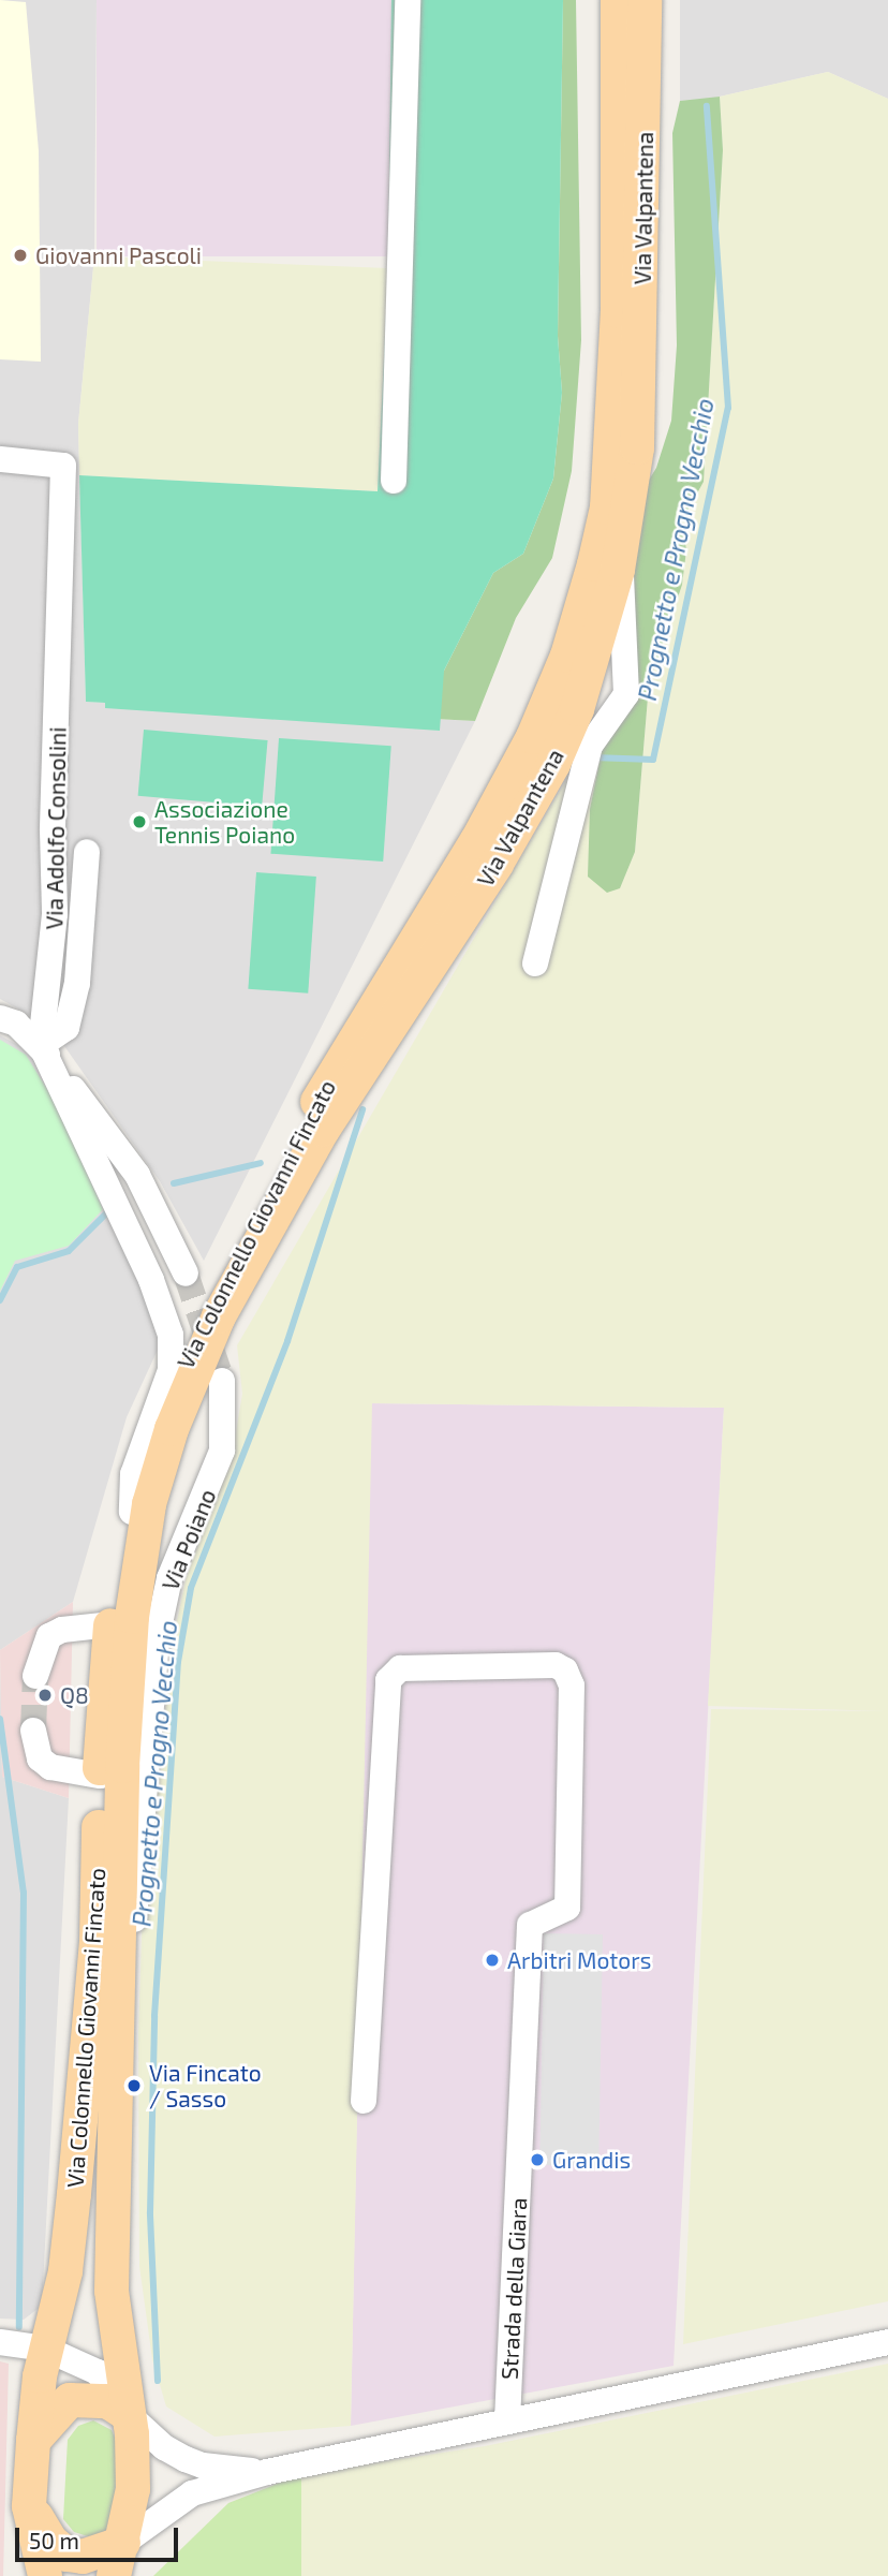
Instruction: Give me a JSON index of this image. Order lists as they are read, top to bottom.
{
  "streets": {
    "main road": ["Via Valpantena", "Via Colonnello Giovanni Fincato"],
    "street": ["Via Adolfo Consolini", "Via Poiano", "Strada della Giara"]
  },
  "crossings": [
    ["Via Valpantena", "Via Colonnello Giovanni Fincato"],
    ["Via Colonnello Giovanni Fincato", "Via Poiano"]
  ],
  "water": ["Prognetto e Progno Vecchio"],
  "places": [
    "Giovanni Pascoli",
    "Associazione Tennis Poiano",
    "Q8",
    "Arbitri Motors",
    "Via Fincato / Sasso",
    "Grandis"
  ],
  "scale_bar": "50 m"
}
